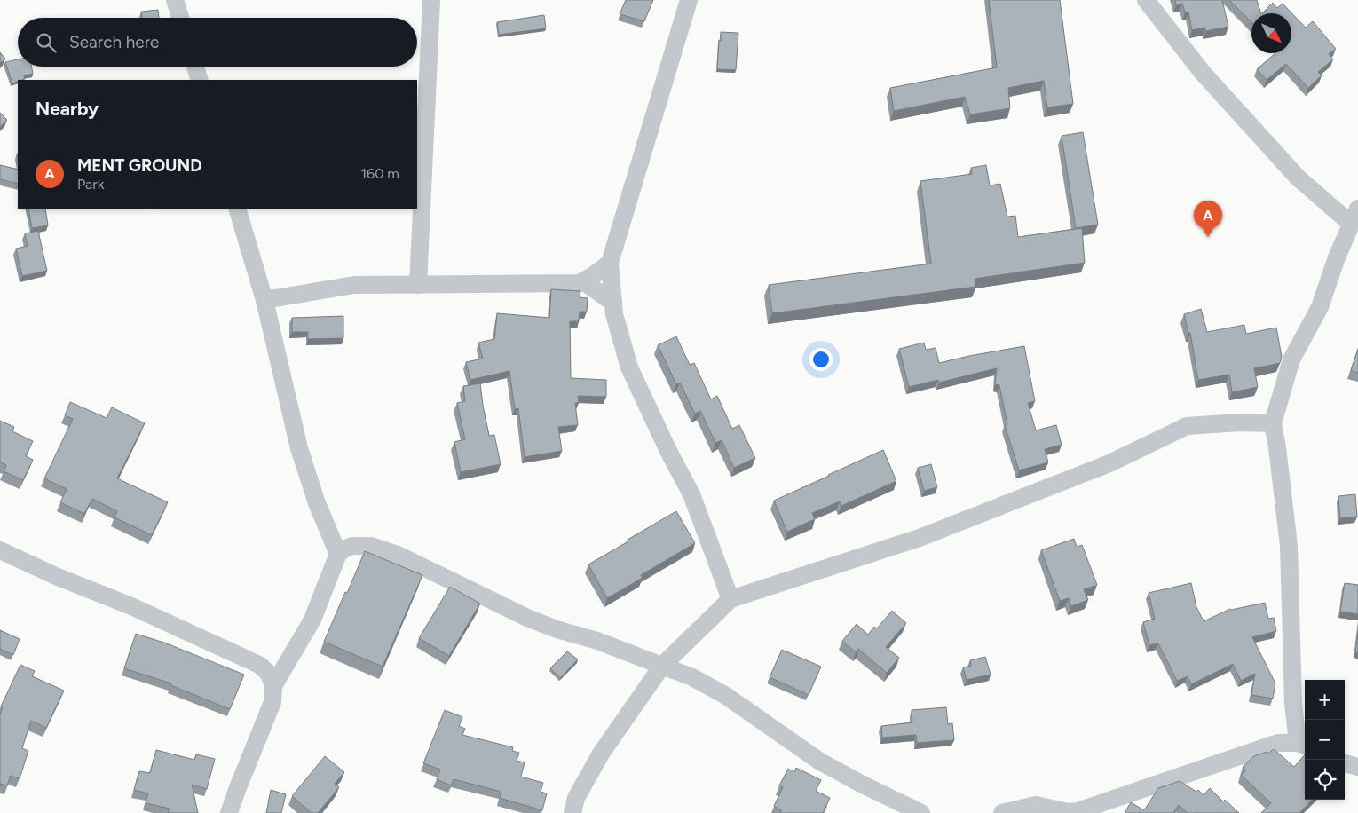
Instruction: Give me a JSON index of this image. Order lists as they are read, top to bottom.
{
  "north": "bottom right",
  "page": {
    "search": "Search here",
    "heading": "Nearby",
    "list": [
      {
        "mark": "A",
        "name": "MENT GROUND",
        "note": "Park",
        "value": "160 m"
      }
    ],
    "pins": "A",
    "map_buttons": ["+", "−"]
  }
}
